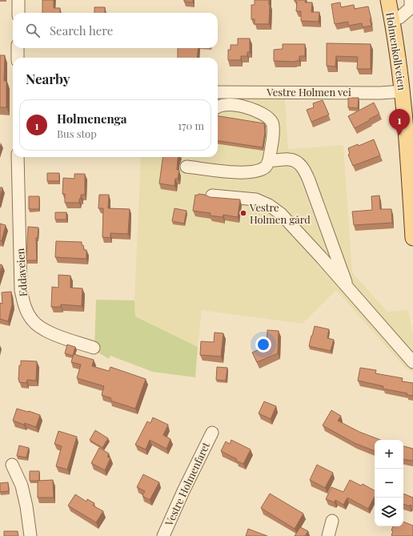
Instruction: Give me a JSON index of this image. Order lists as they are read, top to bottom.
{
  "streets": {
    "main road": ["Holmenkollveien"],
    "street": ["Vestre Holmen vei", "Eddaveien", "Vestre Holmenfaret"]
  },
  "crossings": [
    ["Holmenkollveien", "Vestre Holmen vei"]
  ],
  "places": ["Vestre Holmen gård"],
  "page": {
    "search": "Search here",
    "heading": "Nearby",
    "list": [
      {
        "mark": "1",
        "name": "Holmenenga",
        "note": "Bus stop",
        "value": "170 m"
      }
    ],
    "pins": "1",
    "map_buttons": ["+", "−"]
  }
}
